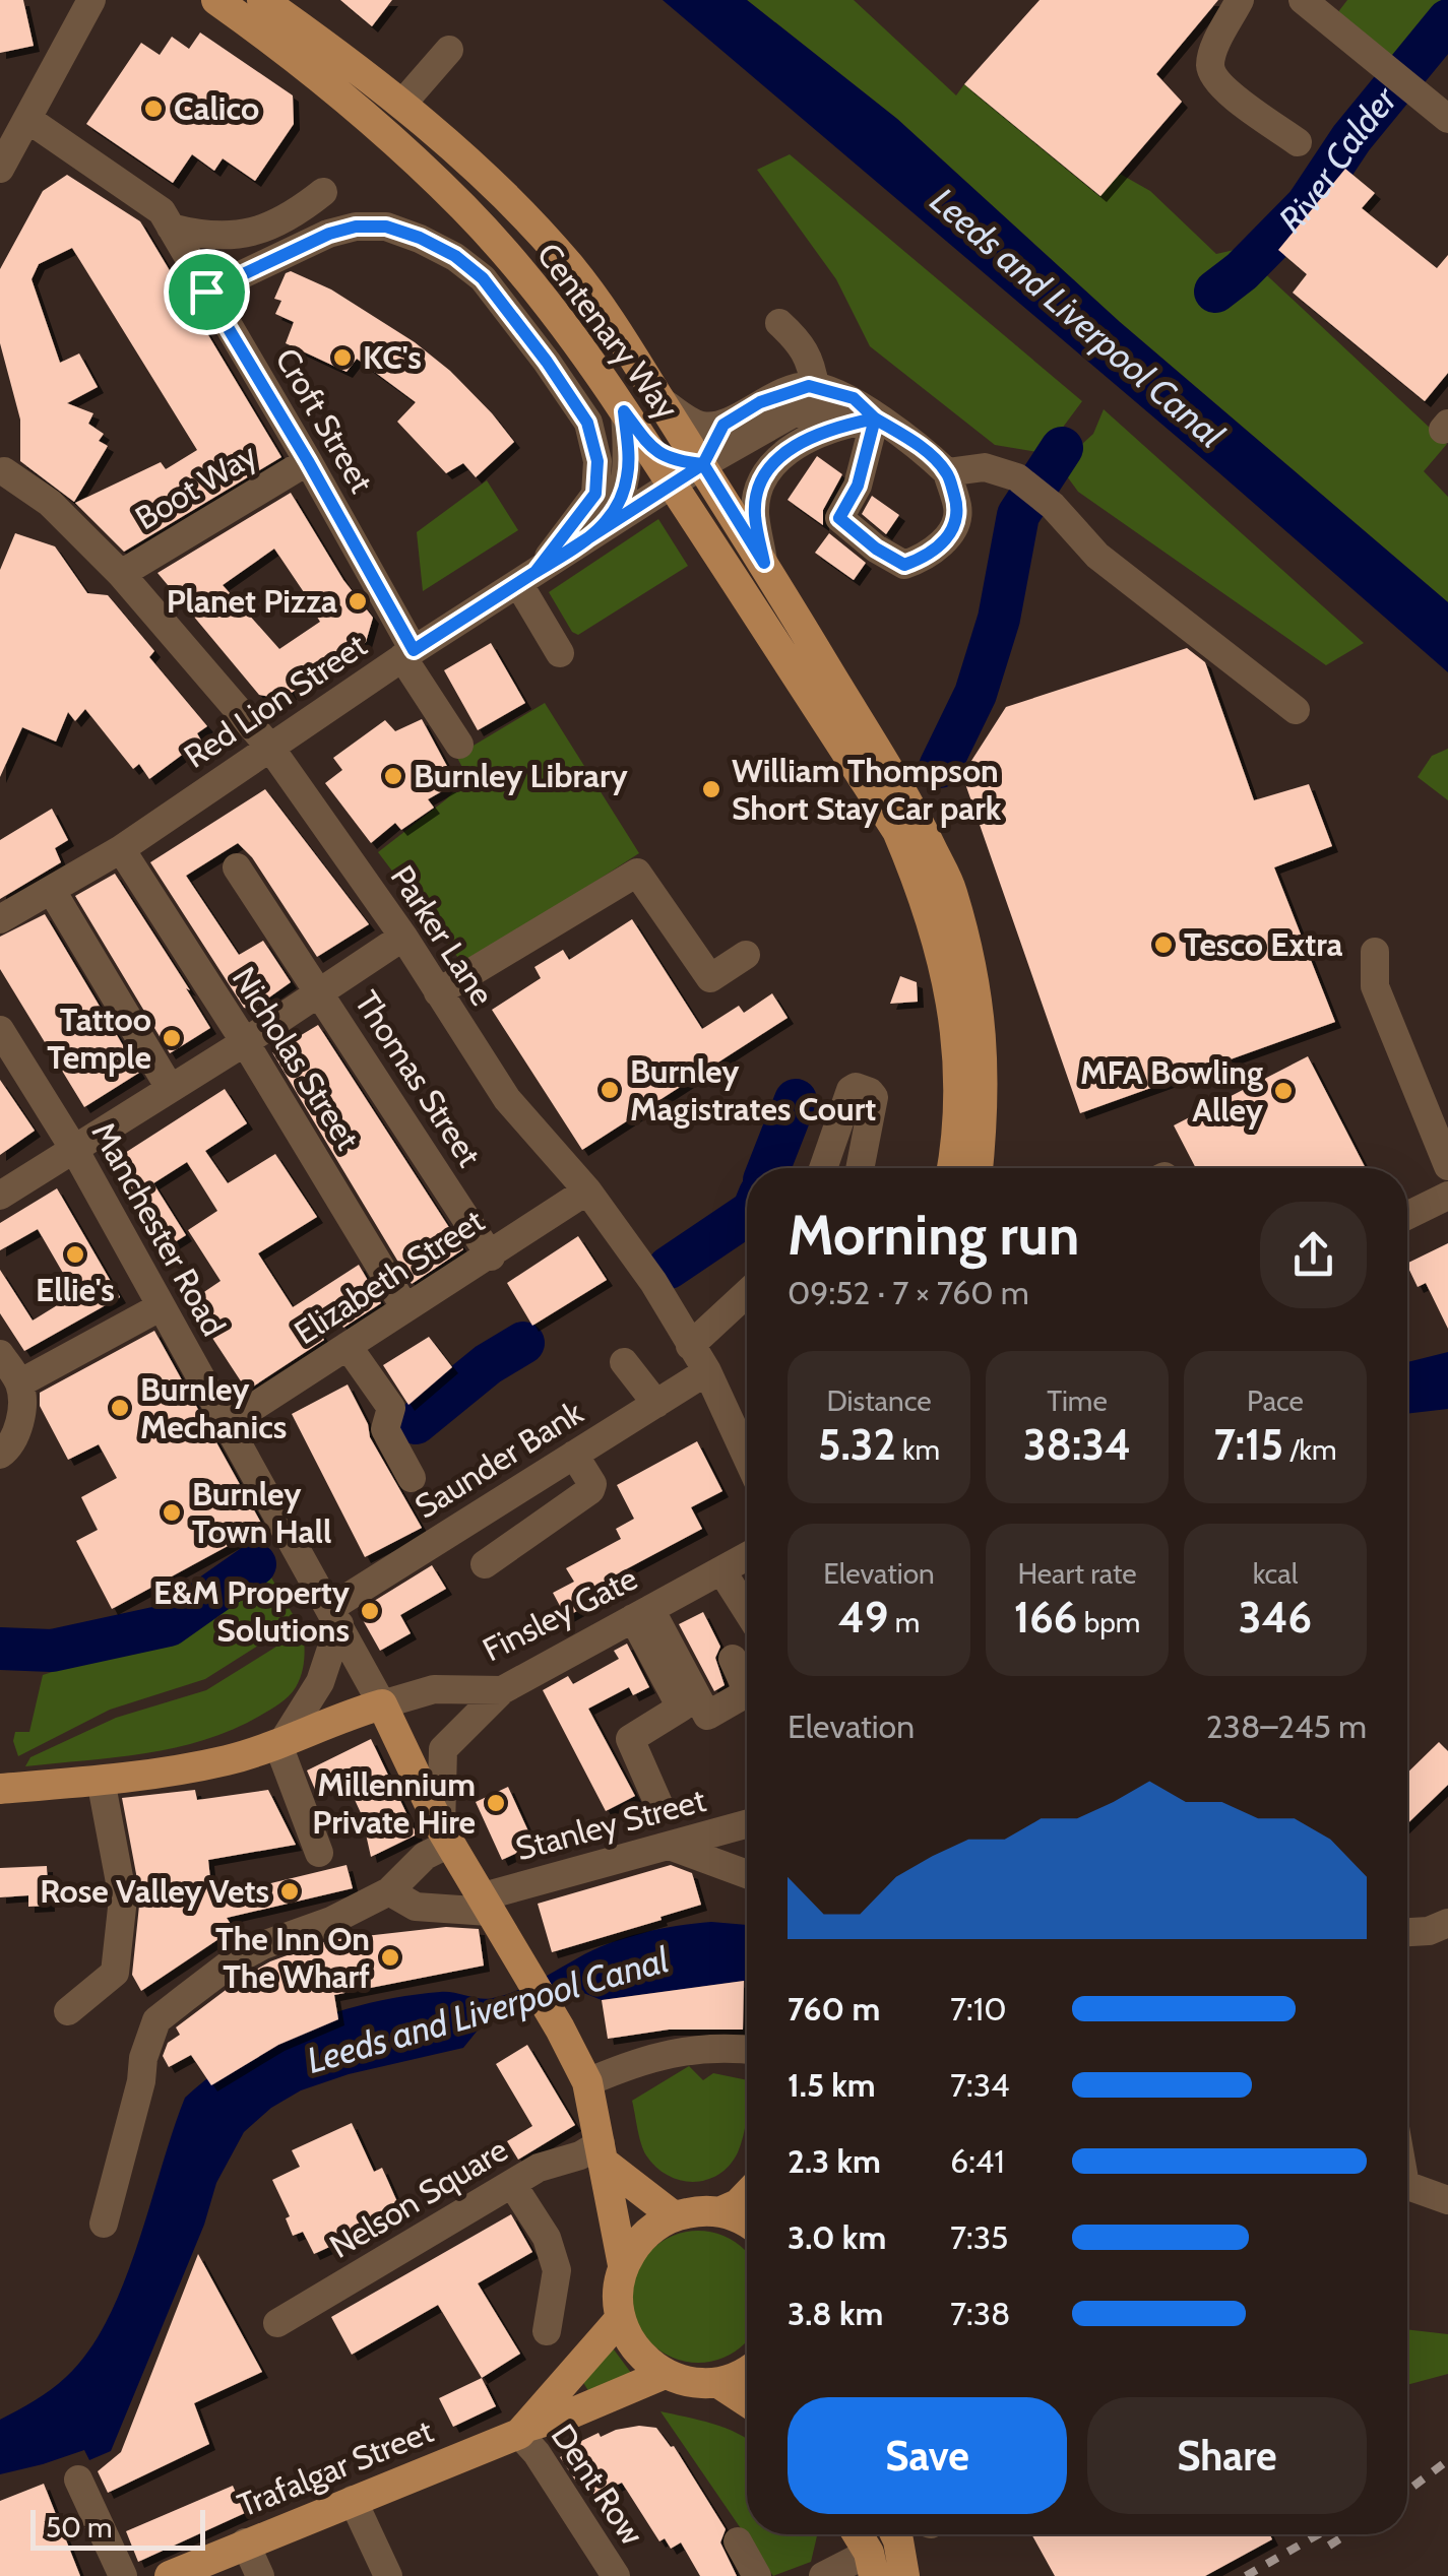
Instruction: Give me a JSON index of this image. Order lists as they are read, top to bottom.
{
  "streets": {
    "main road": ["Centenary Way", "Manchester Road", "Trafalgar Street"],
    "street": [
      "Croft Street",
      "Boot Way",
      "Red Lion Street",
      "Parker Lane",
      "Nicholas Street",
      "Thomas Street",
      "Elizabeth Street",
      "Saunder Bank",
      "Finsley Gate",
      "Stanley Street",
      "Nelson Square",
      "Dent Row"
    ]
  },
  "crossings": [
    ["Centenary Way", "Red Lion Street"],
    ["Croft Street", "Boot Way"],
    ["Croft Street", "Red Lion Street"],
    ["Boot Way", "Parker Lane"],
    ["Red Lion Street", "Parker Lane"],
    ["Red Lion Street", "Nicholas Street"],
    ["Parker Lane", "Elizabeth Street"],
    ["Parker Lane", "Saunder Bank"],
    ["Nicholas Street", "Elizabeth Street"],
    ["Thomas Street", "Elizabeth Street"],
    ["Manchester Road", "Elizabeth Street"],
    ["Manchester Road", "Saunder Bank"],
    ["Manchester Road", "Finsley Gate"],
    ["Manchester Road", "Stanley Street"],
    ["Manchester Road", "Nelson Square"],
    ["Manchester Road", "Trafalgar Street"],
    ["Trafalgar Street", "Dent Row"]
  ],
  "water": ["River Calder", "Leeds and Liverpool Canal"],
  "places": [
    "Calico",
    "KC's",
    "Planet Pizza",
    "Burnley Library",
    "William Thompson Short Stay Car park",
    "Tesco Extra",
    "Tattoo Temple",
    "Burnley Magistrates Court",
    "MFA Bowling Alley",
    "Ellie's",
    "Burnley Mechanics",
    "Burnley Town Hall",
    "E&M Property Solutions",
    "Millennium Private Hire",
    "Rose Valley Vets",
    "The Inn On The Wharf"
  ],
  "scale_bar": "50 m",
  "page": {
    "heading": ["Morning run", "09:52 · 7 × 760 m"],
    "stats": [
      ["Distance", "5.32 km"],
      ["Time", "38:34"],
      ["Pace", "7:15 /km"],
      ["Elevation", "49 m"],
      ["Heart rate", "166 bpm"],
      ["kcal", "346"]
    ],
    "chart": ["Elevation", "238–245 m"],
    "list": [
      {
        "name": "760 m",
        "note": "7:10"
      },
      {
        "name": "1.5 km",
        "note": "7:34"
      },
      {
        "name": "2.3 km",
        "note": "6:41"
      },
      {
        "name": "3.0 km",
        "note": "7:35"
      },
      {
        "name": "3.8 km",
        "note": "7:38"
      }
    ],
    "buttons": ["Save", "Share"],
    "scale": "50 m"
  }
}
